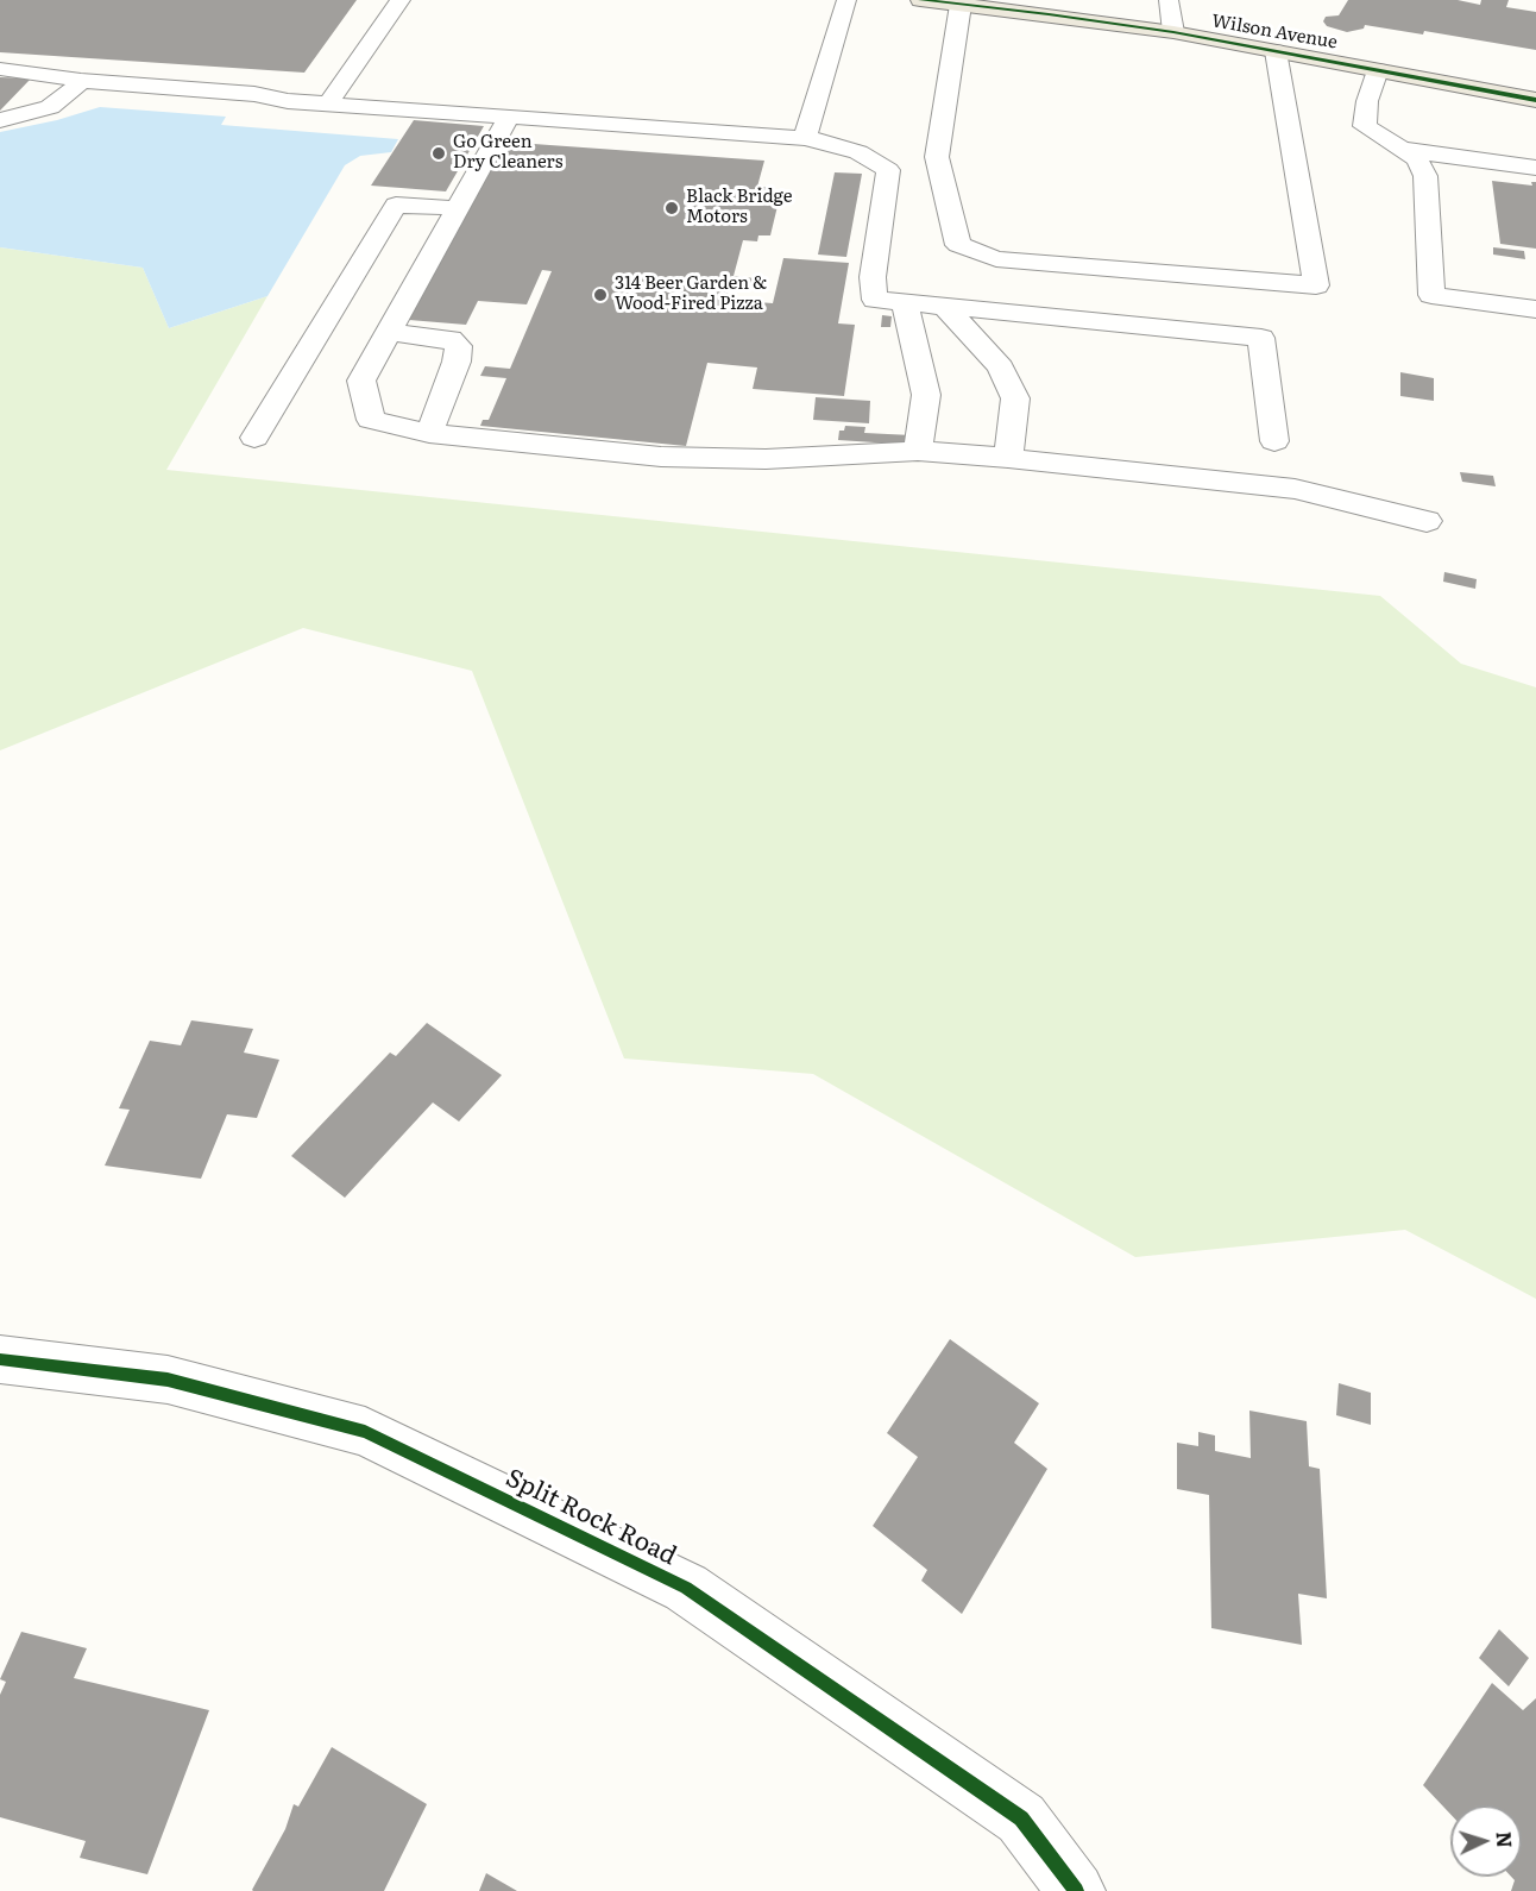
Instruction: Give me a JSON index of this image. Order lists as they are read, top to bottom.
{
  "streets": {
    "main road": ["Wilson Avenue"],
    "street": ["Split Rock Road"]
  },
  "places": ["Go Green Dry Cleaners", "Black Bridge Motors", "314 Beer Garden & Wood-Fired Pizza"],
  "north": "right"
}
